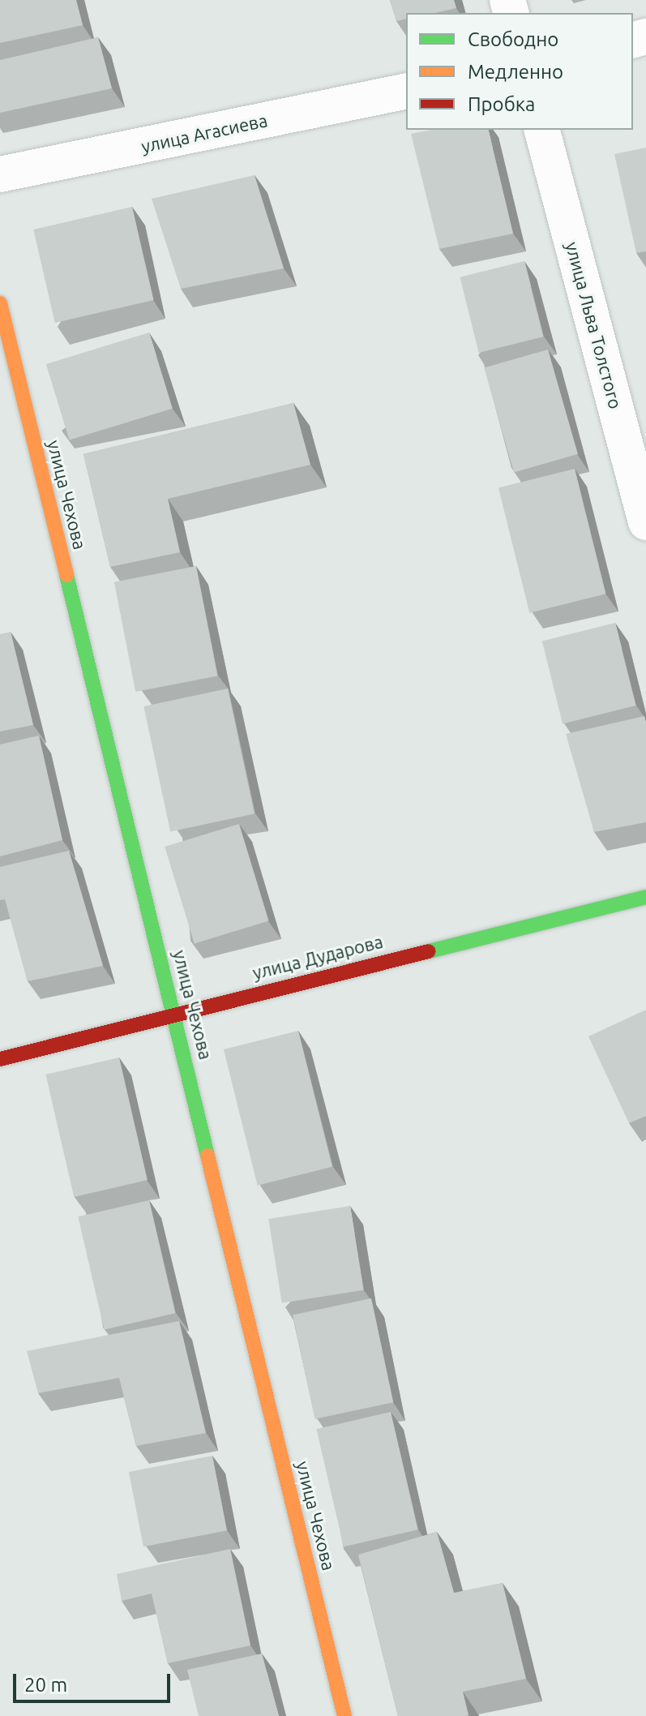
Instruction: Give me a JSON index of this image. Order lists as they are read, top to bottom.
{
  "streets": {
    "street": [
      "улица Агасиева",
      "улица Льва Толстого",
      "улица Чехова",
      "улица Дударова"
    ]
  },
  "crossings": [
    ["улица Чехова", "улица Дударова"]
  ],
  "legend": ["Свободно", "Медленно", "Пробка"],
  "scale_bar": "20 m"
}
